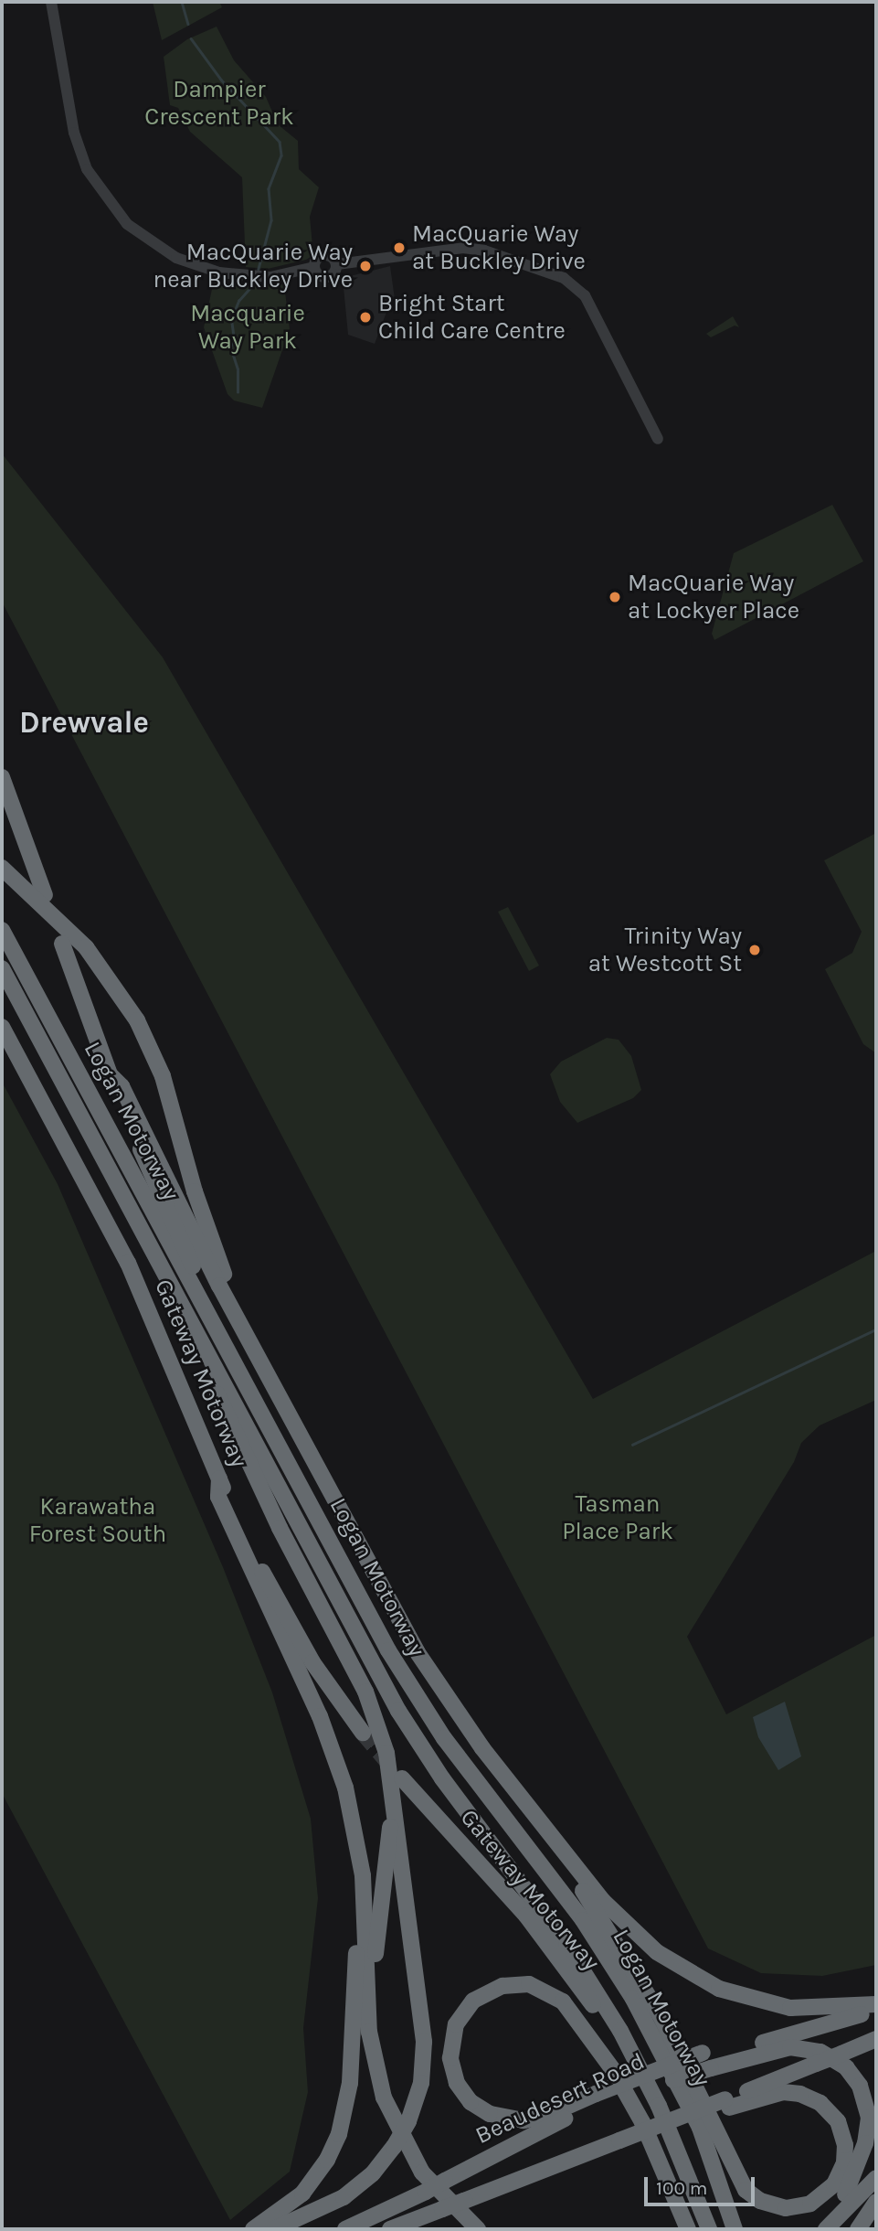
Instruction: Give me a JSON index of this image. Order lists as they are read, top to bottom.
{
  "streets": {
    "highway": ["Logan Motorway", "Gateway Motorway", "Beaudesert Road"]
  },
  "crossings": [
    ["Logan Motorway", "Gateway Motorway"]
  ],
  "districts": ["Drewvale"],
  "parks": [
    "Dampier Crescent Park",
    "Macquarie Way Park",
    "Tasman Place Park",
    "Karawatha Forest South"
  ],
  "places": [
    "MacQuarie Way at Buckley Drive",
    "MacQuarie Way near Buckley Drive",
    "Bright Start Child Care Centre",
    "MacQuarie Way at Lockyer Place",
    "Trinity Way at Westcott St"
  ],
  "scale_bar": "100 m"
}
